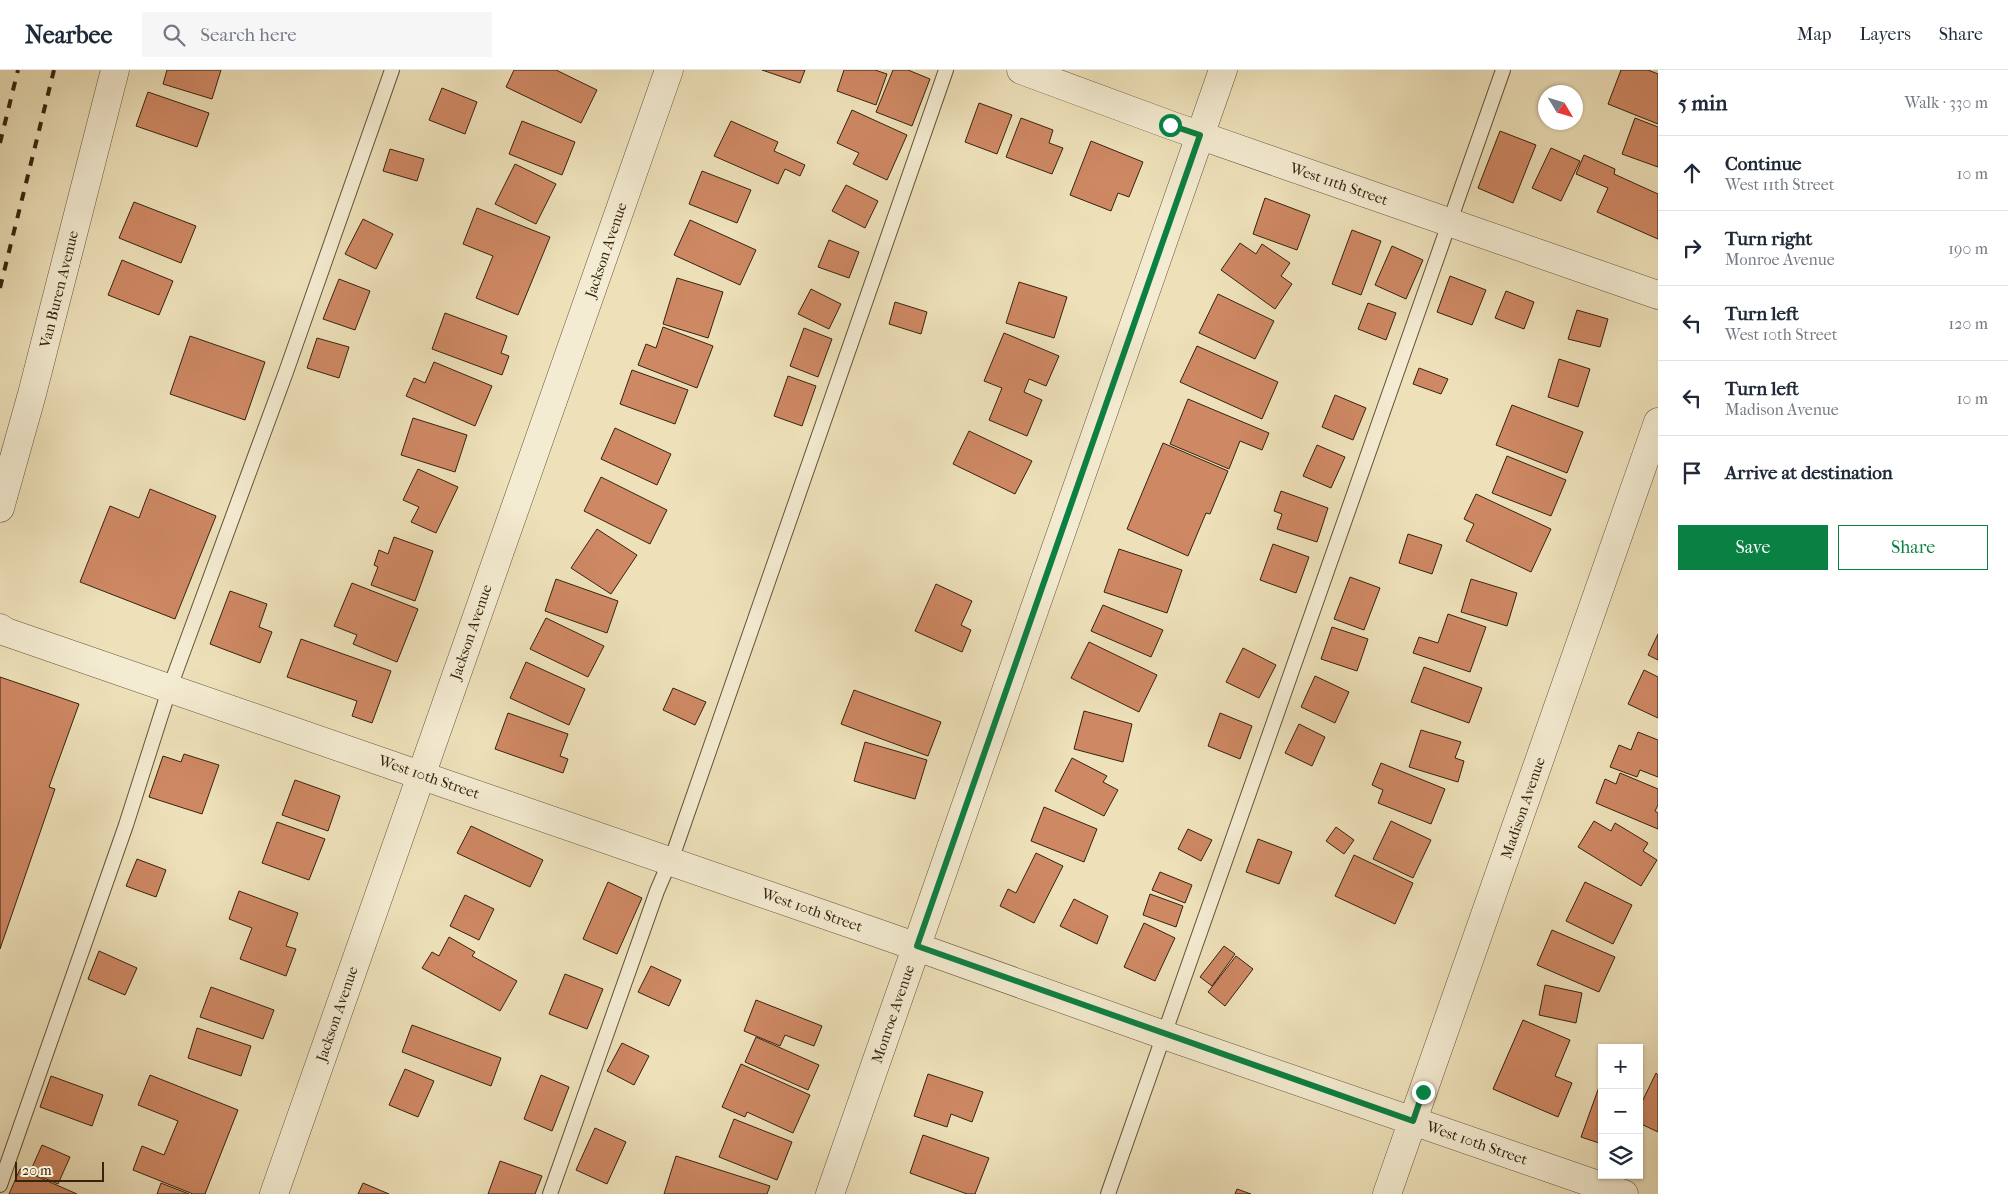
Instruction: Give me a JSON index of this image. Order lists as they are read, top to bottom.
{
  "streets": {
    "street": [
      "West 11th Street",
      "Jackson Avenue",
      "Van Buren Avenue",
      "West 10th Street",
      "Madison Avenue",
      "Monroe Avenue"
    ]
  },
  "crossings": [
    ["West 11th Street", "Monroe Avenue"],
    ["Jackson Avenue", "West 10th Street"],
    ["West 10th Street", "Madison Avenue"],
    ["West 10th Street", "Monroe Avenue"]
  ],
  "scale_bar": "20 m",
  "north": "bottom right",
  "page": {
    "header": "Nearbee",
    "search": "Search here",
    "nav": ["Map", "Layers", "Share"],
    "heading": ["5 min", "Walk · 330 m"],
    "list": [
      ["Continue", "West 11th Street", "10 m"],
      ["Turn right", "Monroe Avenue", "190 m"],
      ["Turn left", "West 10th Street", "120 m"],
      ["Turn left", "Madison Avenue", "10 m"],
      "Arrive at destination"
    ],
    "buttons": ["Save", "Share"],
    "map_buttons": ["+", "−"],
    "scale": "20 m"
  }
}
